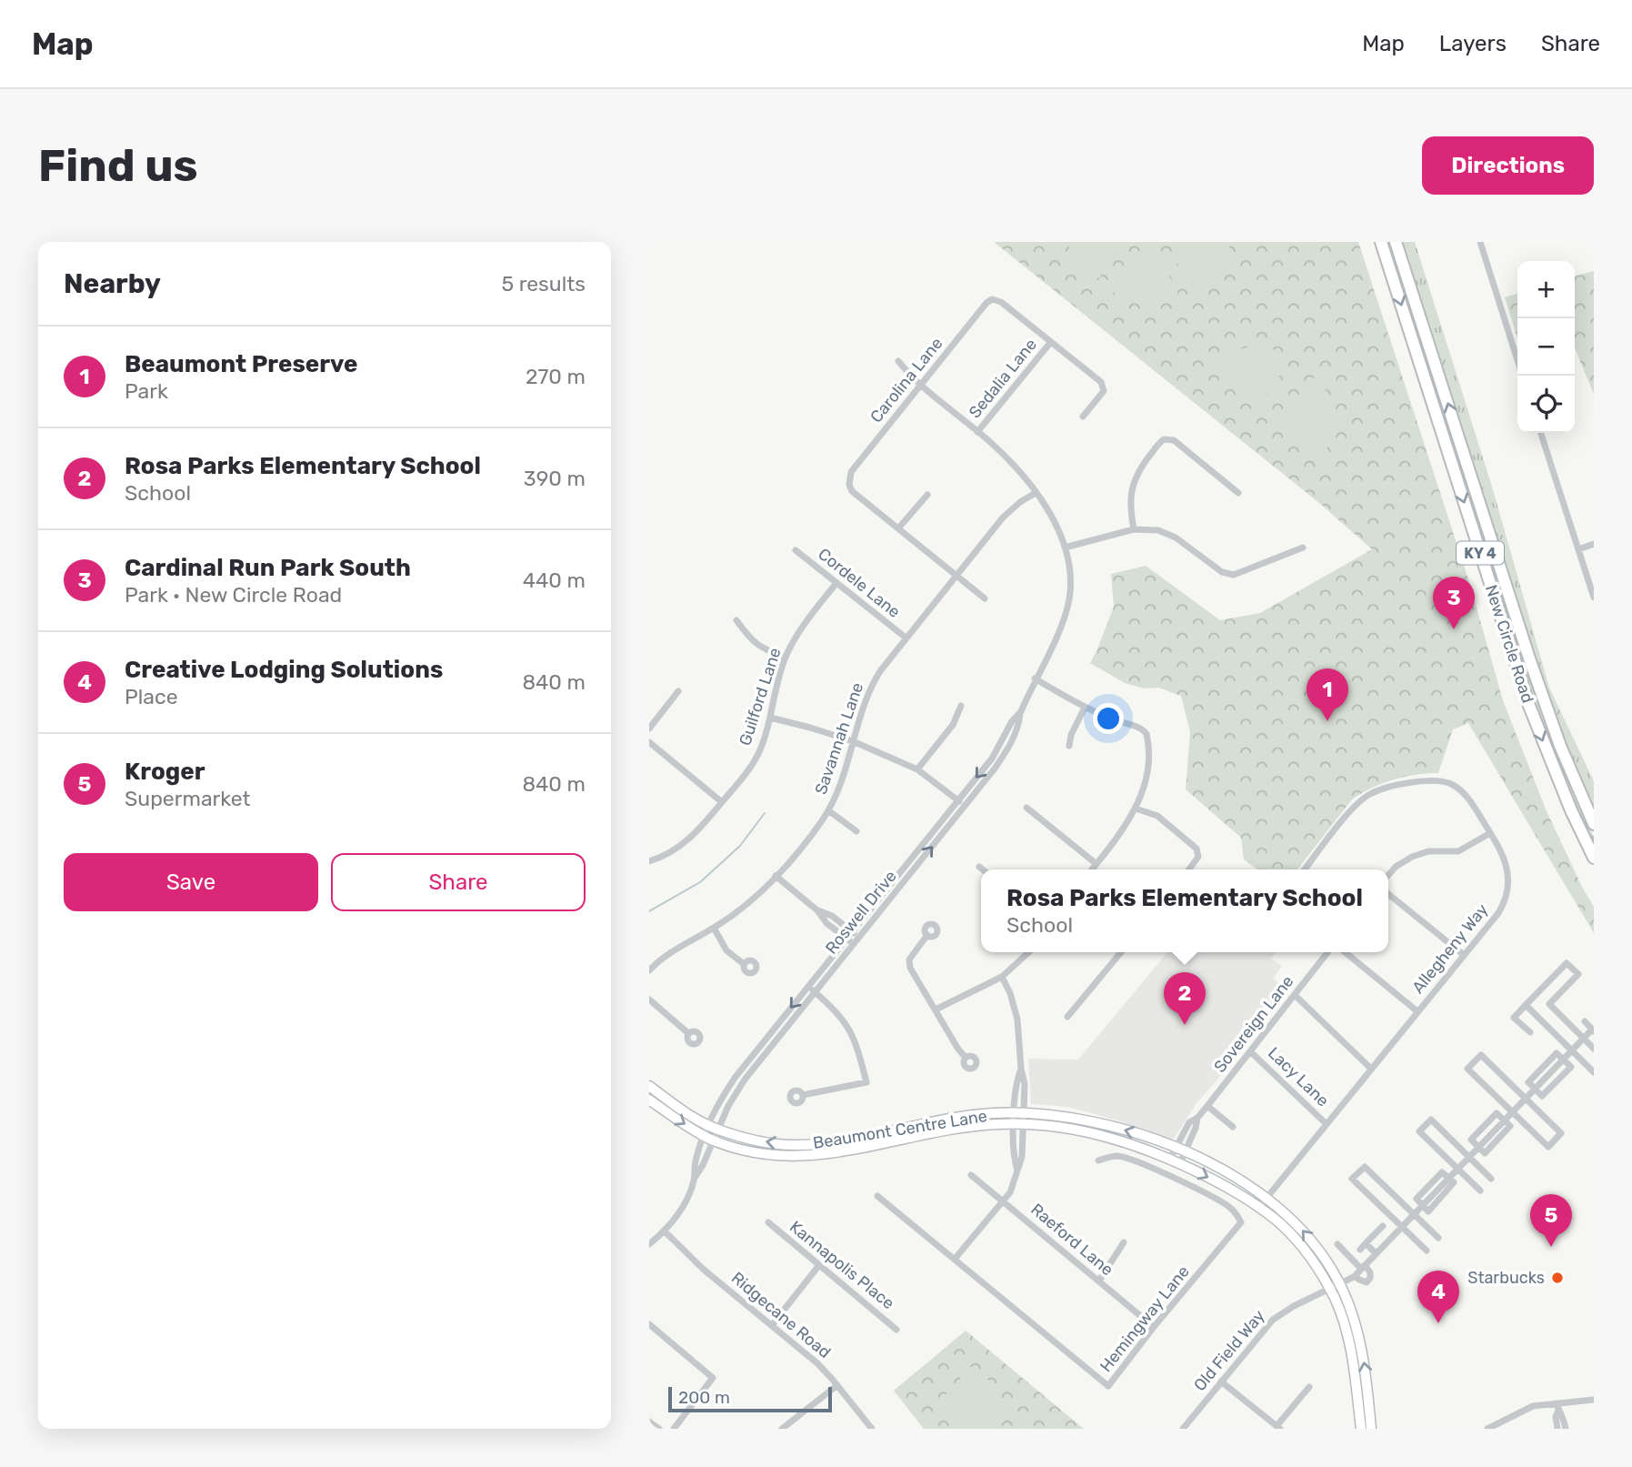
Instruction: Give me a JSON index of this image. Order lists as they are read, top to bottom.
{
  "streets": {
    "highway": ["KY 4", "New Circle Road"],
    "street": [
      "Sedalia Lane",
      "Carolina Lane",
      "Cordele Lane",
      "Guilford Lane",
      "Savannah Lane",
      "Roswell Drive",
      "Allegheny Way",
      "Sovereign Lane",
      "Lacy Lane",
      "Beaumont Centre Lane",
      "Raeford Lane",
      "Kannapolis Place",
      "Ridgecane Road",
      "Hemingway Lane",
      "Old Field Way"
    ]
  },
  "crossings": [
    ["Sedalia Lane", "Carolina Lane"],
    ["Sedalia Lane", "Roswell Drive"],
    ["Carolina Lane", "Savannah Lane"],
    ["Carolina Lane", "Roswell Drive"],
    ["Cordele Lane", "Guilford Lane"],
    ["Cordele Lane", "Savannah Lane"],
    ["Savannah Lane", "Roswell Drive"],
    ["Roswell Drive", "Beaumont Centre Lane"],
    ["Allegheny Way", "Lacy Lane"],
    ["Allegheny Way", "Beaumont Centre Lane"],
    ["Sovereign Lane", "Lacy Lane"],
    ["Sovereign Lane", "Beaumont Centre Lane"],
    ["Beaumont Centre Lane", "Old Field Way"],
    ["Raeford Lane", "Hemingway Lane"]
  ],
  "places": ["Starbucks"],
  "scale_bar": "200 m",
  "page": {
    "header": "Map",
    "nav": ["Map", "Layers", "Share"],
    "buttons": [
      "Directions",
      ["Save", "Share"]
    ],
    "title": "Find us",
    "heading": ["Nearby", "5 results"],
    "map_buttons": ["+", "−"],
    "list": [
      {
        "mark": "1",
        "name": "Beaumont Preserve",
        "note": "Park",
        "value": "270 m"
      },
      {
        "mark": "2",
        "name": "Rosa Parks Elementary School",
        "note": "School",
        "value": "390 m"
      },
      {
        "mark": "3",
        "name": "Cardinal Run Park South",
        "note": "Park · New Circle Road",
        "value": "440 m"
      },
      {
        "mark": "4",
        "name": "Creative Lodging Solutions",
        "note": "Place",
        "value": "840 m"
      },
      {
        "mark": "5",
        "name": "Kroger",
        "note": "Supermarket",
        "value": "840 m"
      }
    ],
    "pins": [
      "3",
      "1",
      "2",
      "5",
      "4"
    ],
    "popup": ["Rosa Parks Elementary School", "School"],
    "scale": "200 m"
  }
}
